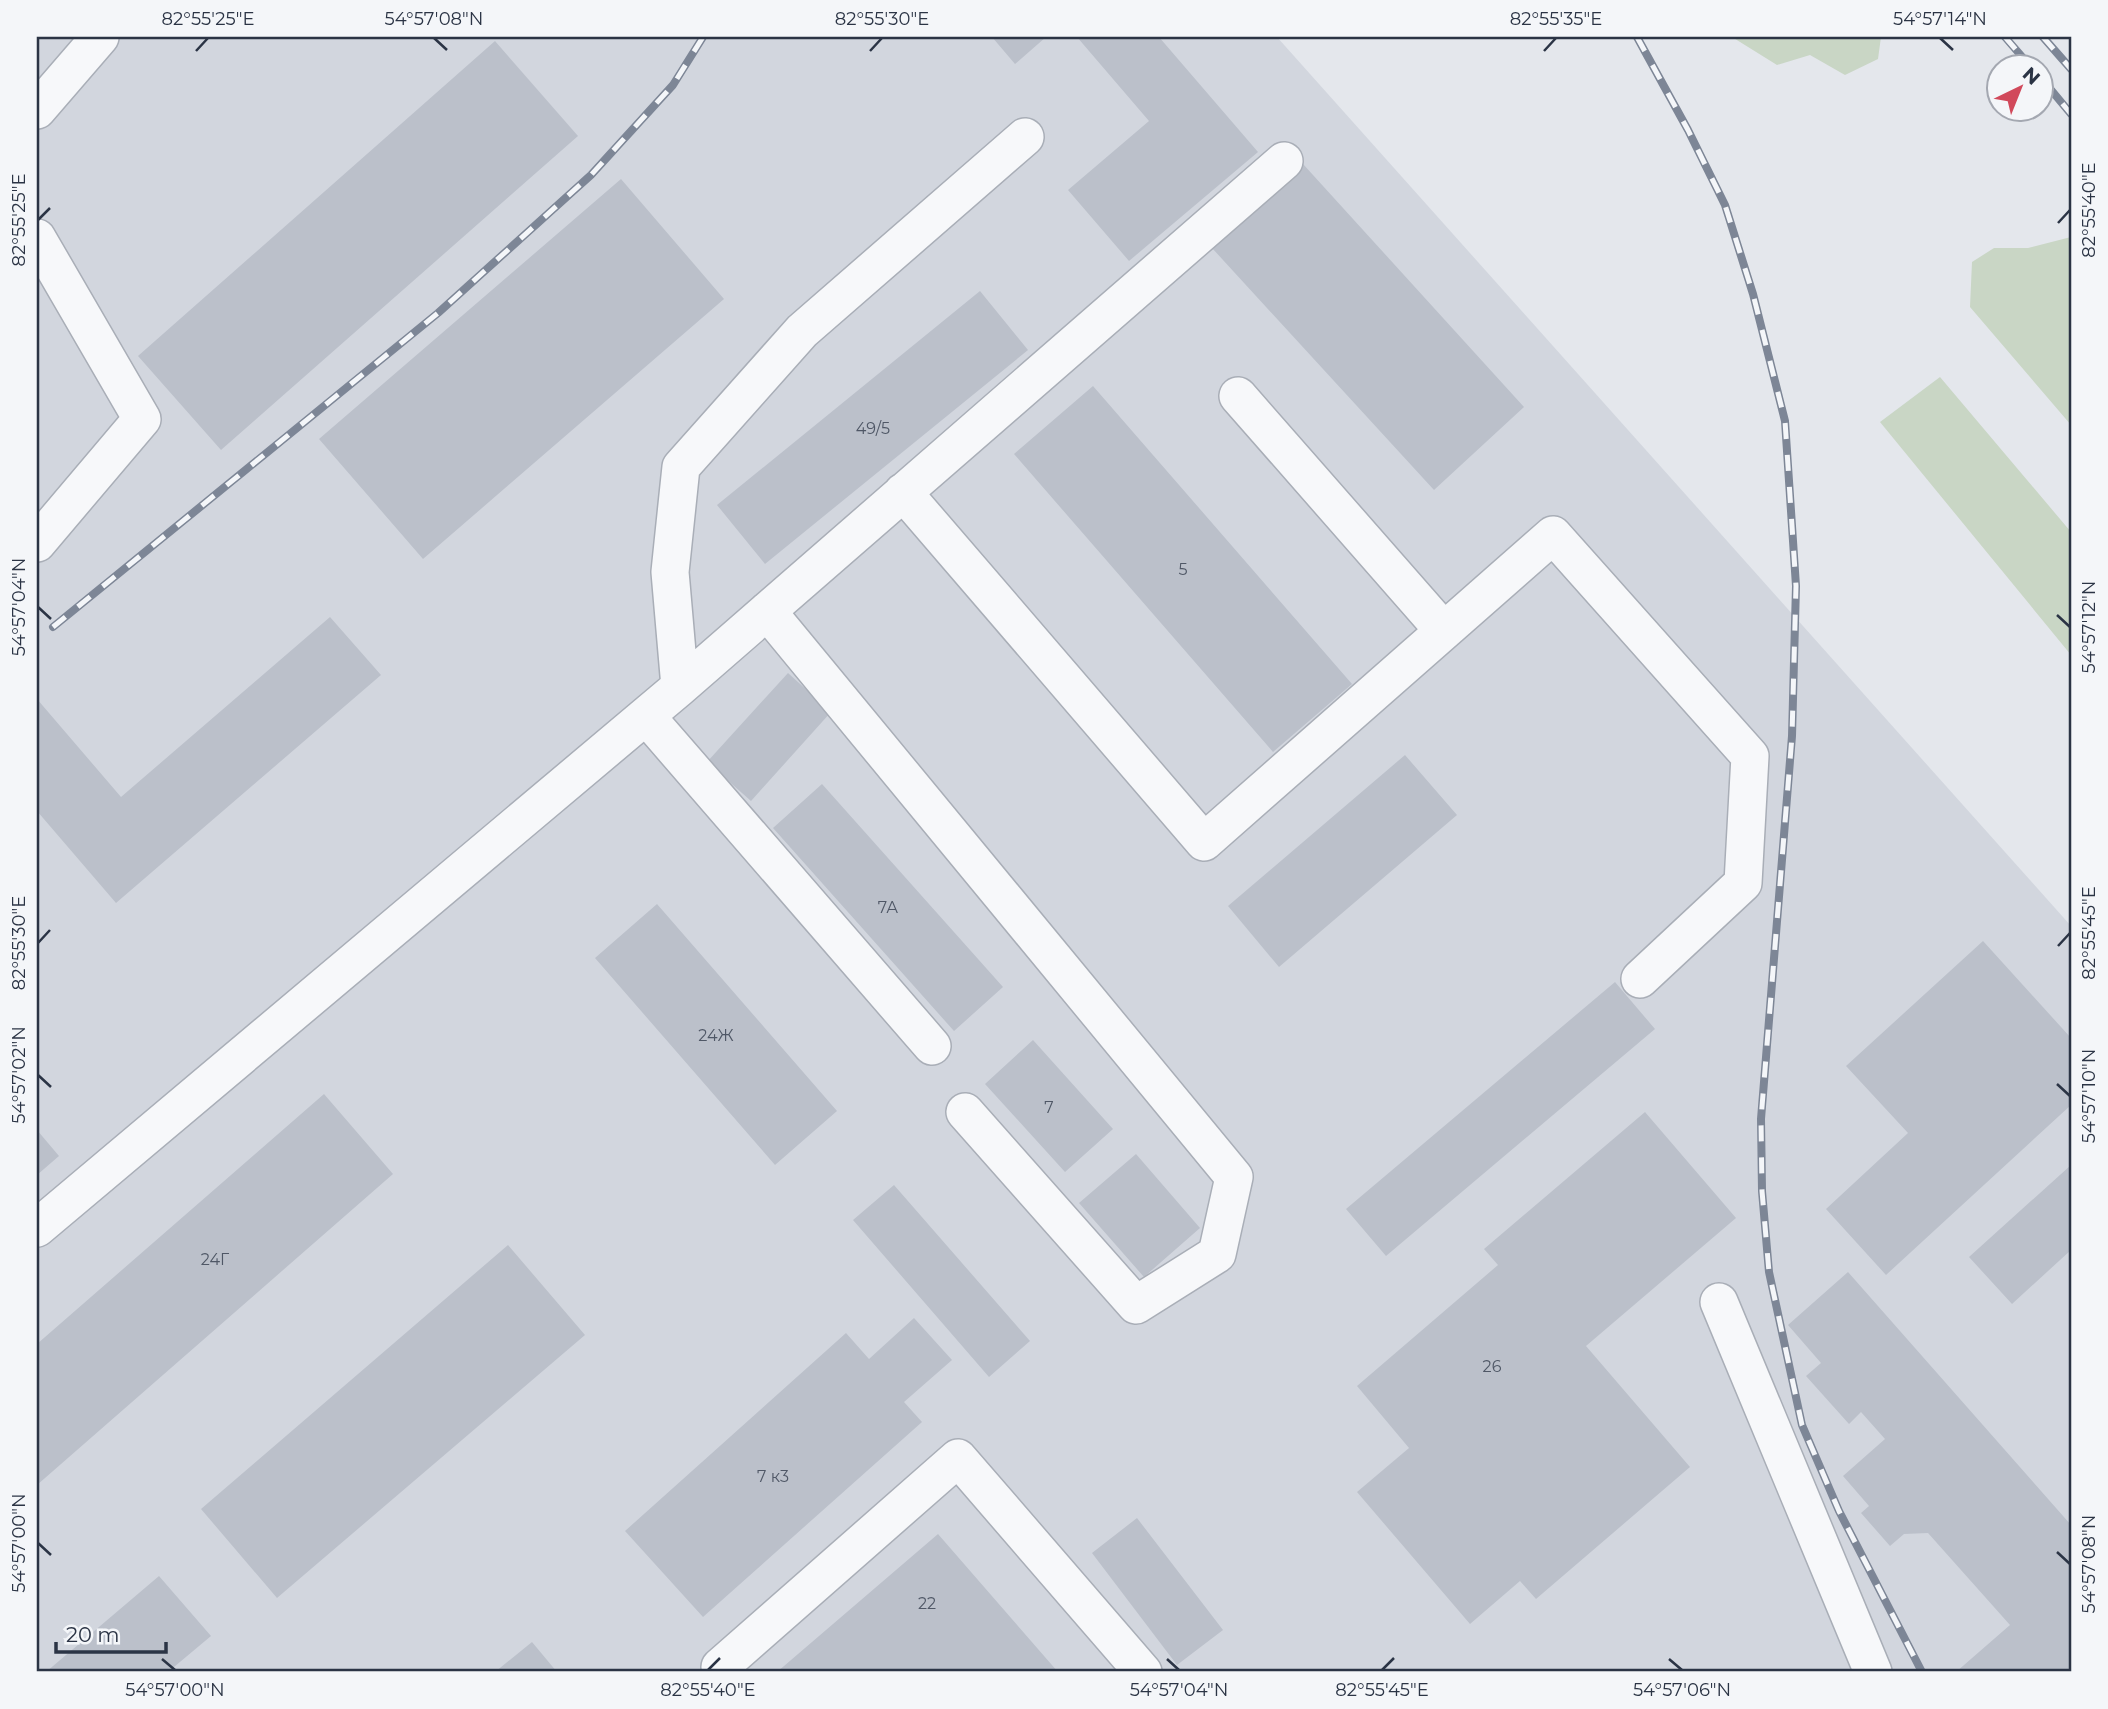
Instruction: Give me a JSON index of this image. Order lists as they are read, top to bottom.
{
  "house_numbers": [
    "49/5",
    "5",
    "7А",
    "24Ж",
    "7",
    "24Г",
    "26",
    "7 к3",
    "22"
  ],
  "scale_bar": "20 m",
  "north": "top right",
  "coordinates": [
    "82°55'25\"E",
    "54°57'08\"N",
    "82°55'30\"E",
    "82°55'35\"E",
    "54°57'14\"N",
    "82°55'40\"E",
    "54°57'04\"N",
    "54°57'12\"N",
    "82°55'45\"E",
    "54°57'02\"N",
    "54°57'10\"N",
    "54°57'00\"N",
    "54°57'06\"N"
  ]
}
